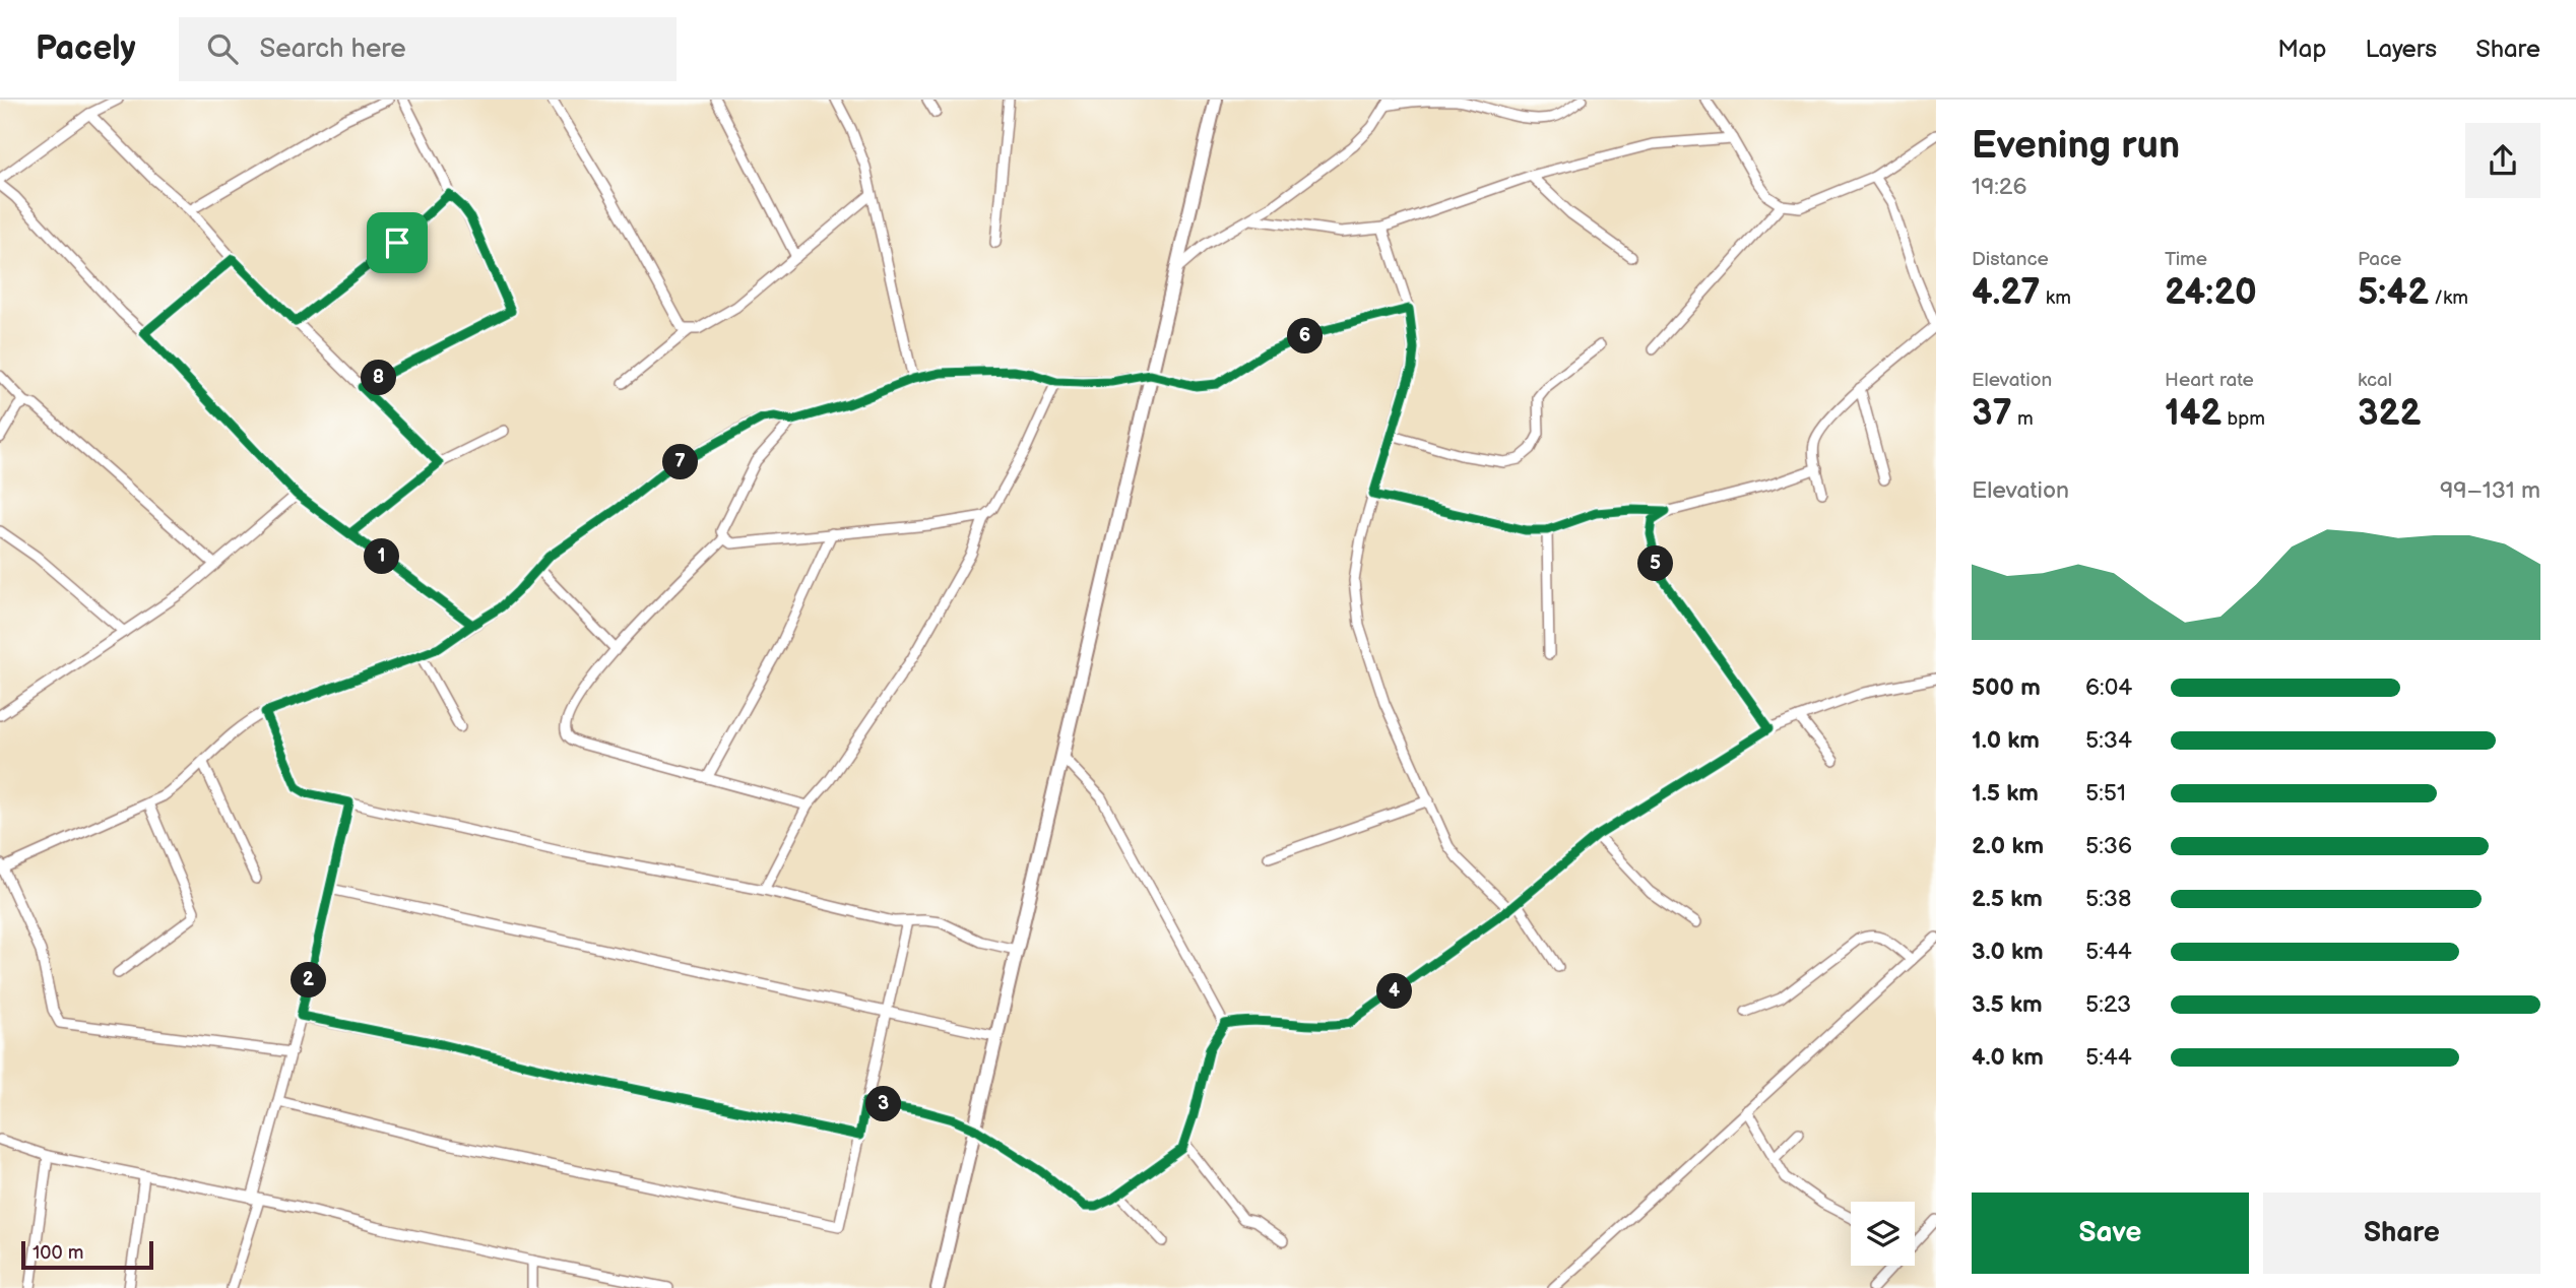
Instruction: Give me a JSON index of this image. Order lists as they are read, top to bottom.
{
  "scale_bar": "100 m",
  "page": {
    "header": "Pacely",
    "search": "Search here",
    "nav": ["Map", "Layers", "Share"],
    "heading": ["Evening run", "19:26"],
    "stats": [
      ["Distance", "4.27 km"],
      ["Time", "24:20"],
      ["Pace", "5:42 /km"],
      ["Elevation", "37 m"],
      ["Heart rate", "142 bpm"],
      ["kcal", "322"]
    ],
    "pins": [
      "6",
      "8",
      "7",
      "1",
      "5",
      "2",
      "4",
      "3"
    ],
    "chart": ["Elevation", "99–131 m"],
    "list": [
      {
        "name": "500 m",
        "note": "6:04"
      },
      {
        "name": "1.0 km",
        "note": "5:34"
      },
      {
        "name": "1.5 km",
        "note": "5:51"
      },
      {
        "name": "2.0 km",
        "note": "5:36"
      },
      {
        "name": "2.5 km",
        "note": "5:38"
      },
      {
        "name": "3.0 km",
        "note": "5:44"
      },
      {
        "name": "3.5 km",
        "note": "5:23"
      },
      {
        "name": "4.0 km",
        "note": "5:44"
      }
    ],
    "buttons": ["Save", "Share"],
    "scale": "100 m"
  }
}
